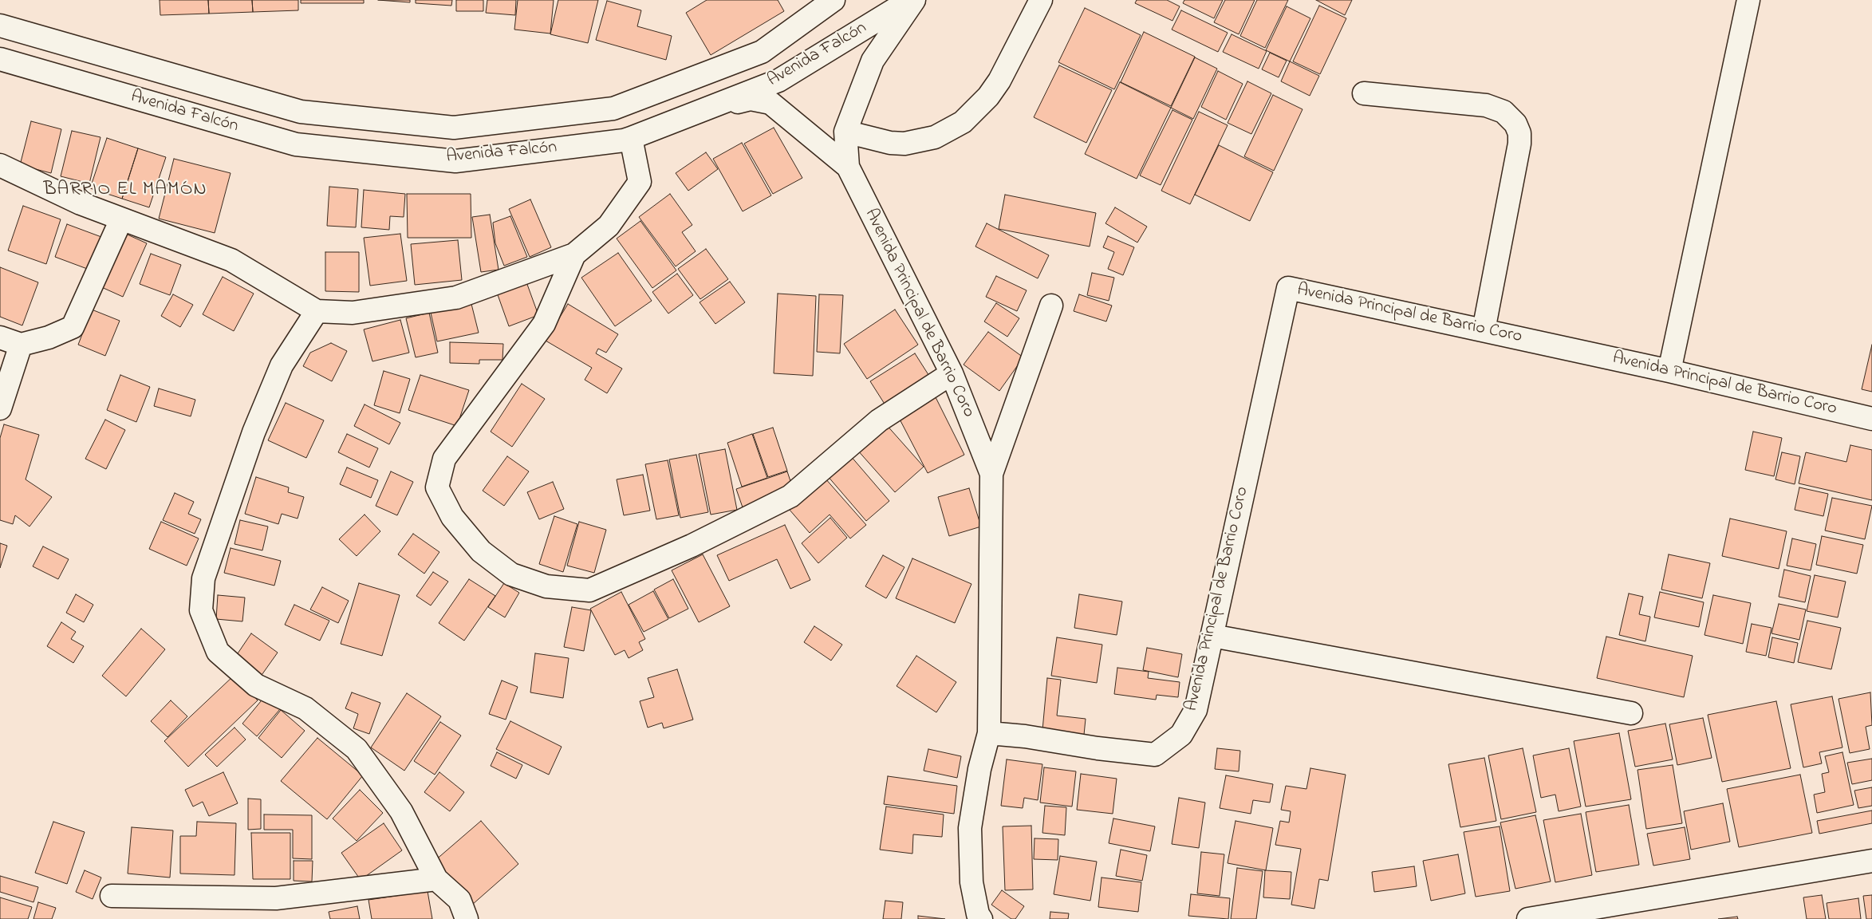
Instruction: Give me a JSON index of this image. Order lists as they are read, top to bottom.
{
  "streets": {
    "street": ["Avenida Falcón", "Avenida Principal de Barrio Coro"]
  },
  "districts": ["BARRIO EL MAMÓN"]
}
